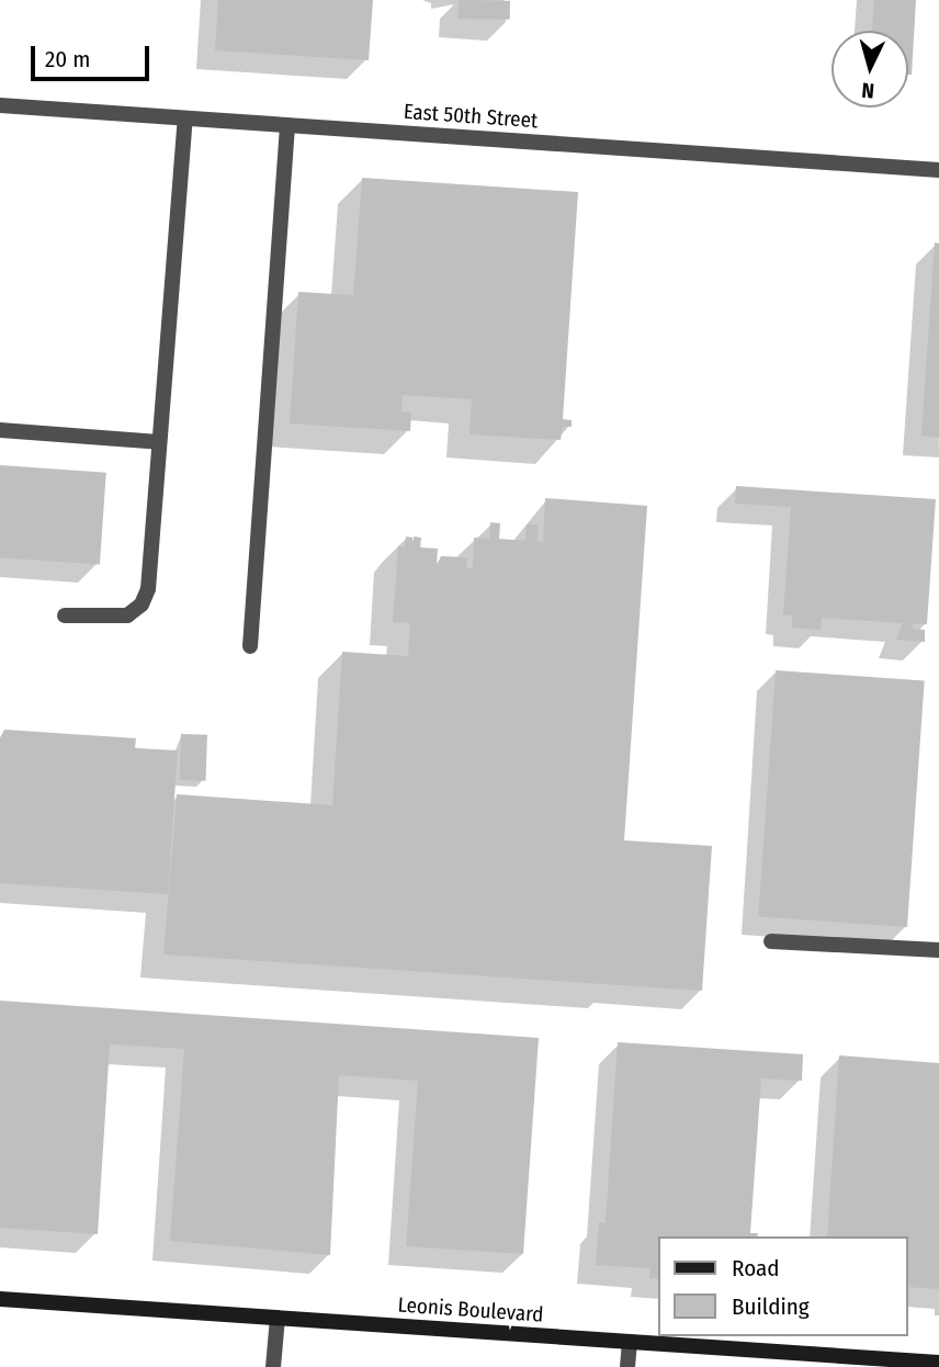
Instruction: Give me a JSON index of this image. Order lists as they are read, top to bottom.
{
  "streets": {
    "main road": ["Leonis Boulevard"],
    "street": ["East 50th Street"]
  },
  "legend": ["Road", "Building"],
  "scale_bar": "20 m",
  "north": "bottom"
}
